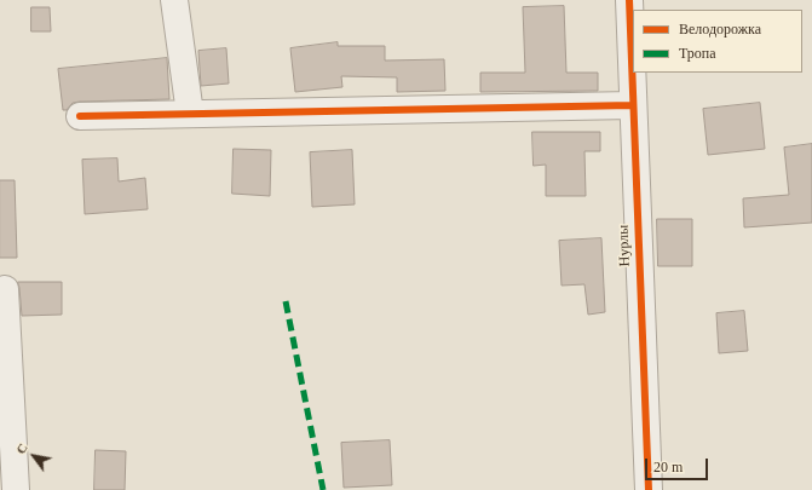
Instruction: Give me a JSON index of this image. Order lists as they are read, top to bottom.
{
  "streets": {
    "street": ["Нурлы"]
  },
  "legend": ["Велодорожка", "Тропа"],
  "scale_bar": "20 m",
  "north": "top left"
}
